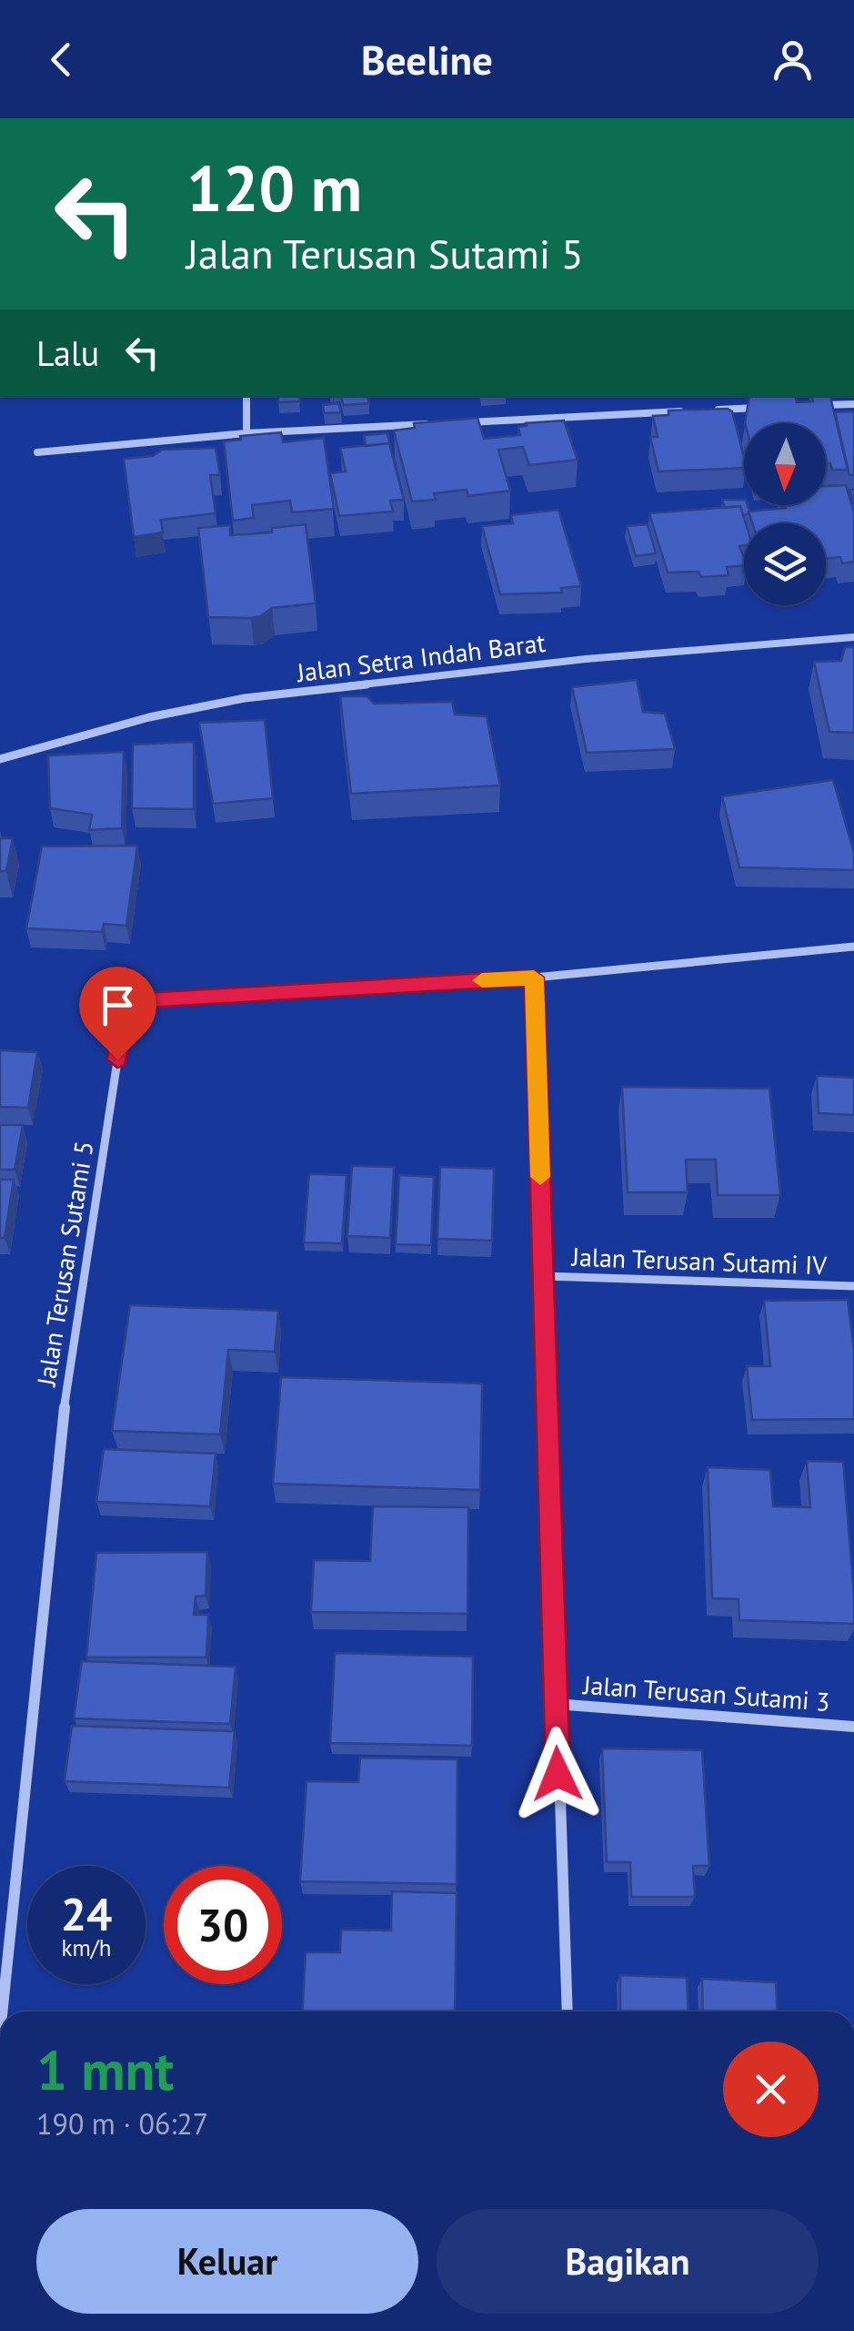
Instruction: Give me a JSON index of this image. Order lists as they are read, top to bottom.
{
  "streets": {
    "street": [
      "Jalan Setra Indah Barat",
      "Jalan Terusan Sutami IV",
      "Jalan Terusan Sutami 5",
      "Jalan Terusan Sutami 3"
    ]
  },
  "north": "bottom",
  "page": {
    "header": "Beeline",
    "turn": ["120 m", "Jalan Terusan Sutami 5"],
    "then": "Lalu",
    "speed": "24 km/h",
    "limit": "30",
    "heading": ["1 mnt", "190 m · 06:27"],
    "buttons": ["Keluar", "Bagikan"]
  }
}
